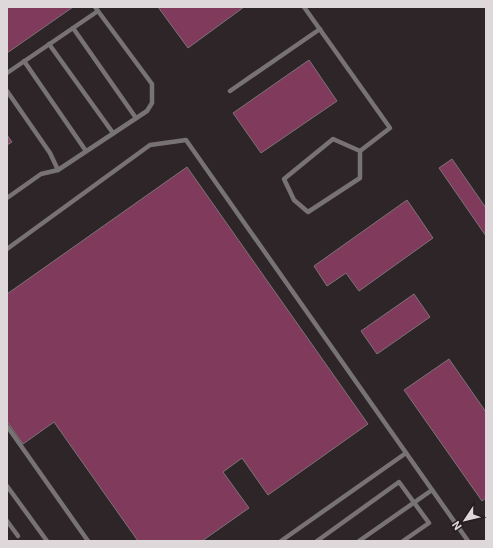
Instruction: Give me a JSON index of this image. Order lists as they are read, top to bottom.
{
  "north": "bottom left"
}
